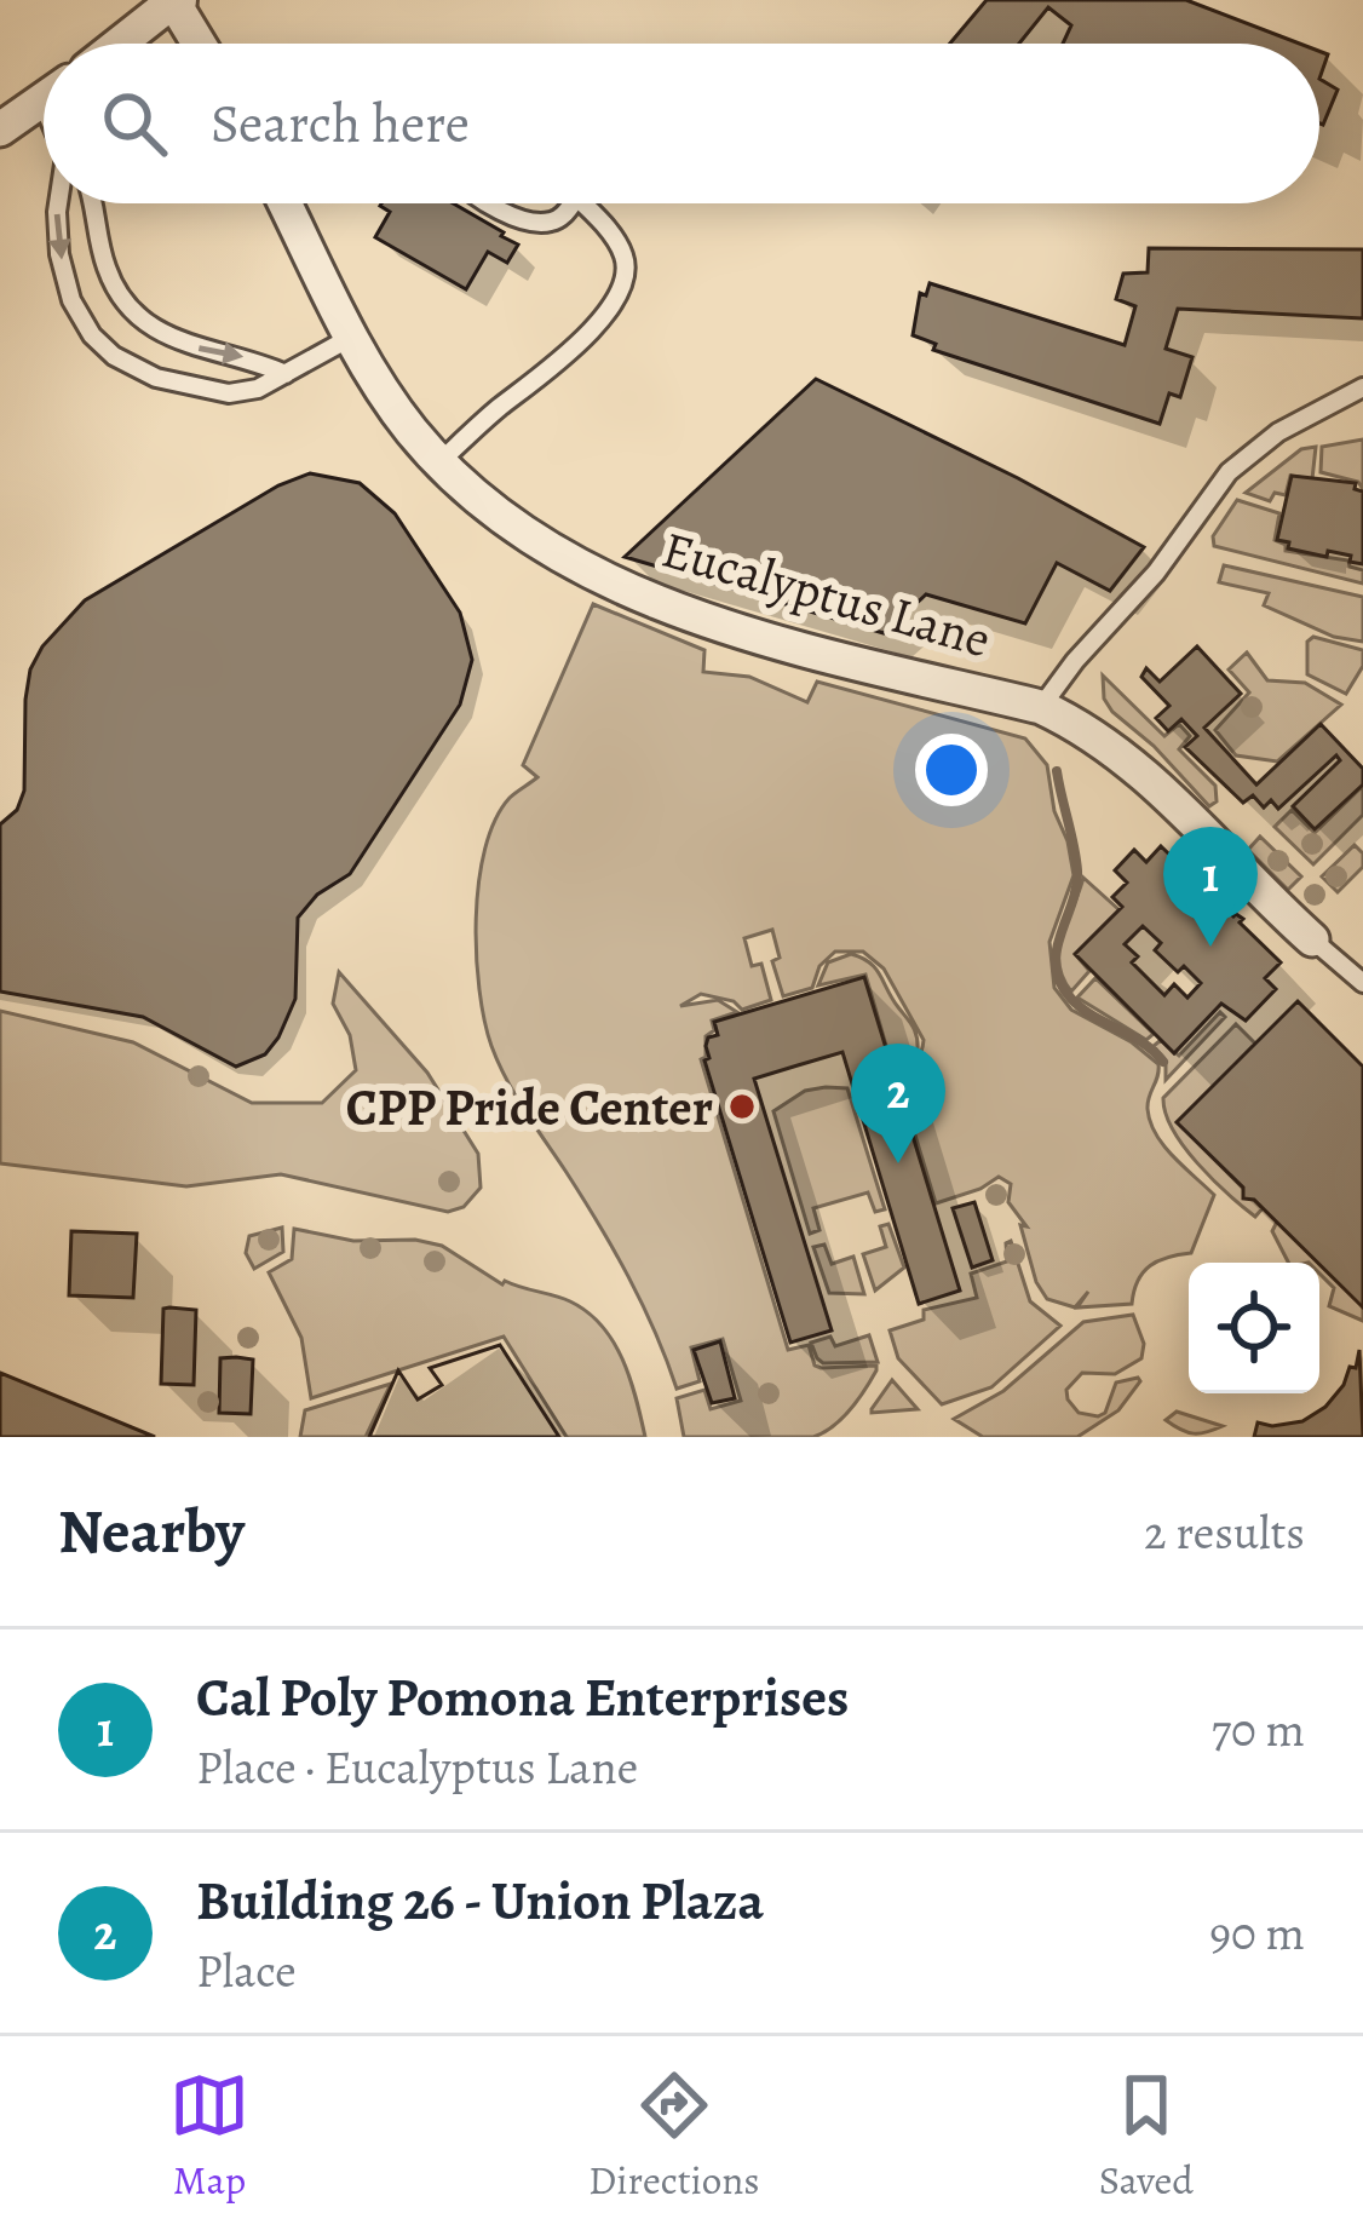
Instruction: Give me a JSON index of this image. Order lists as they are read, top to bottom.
{
  "streets": {
    "street": ["Eucalyptus Lane"]
  },
  "places": ["CPP Pride Center"],
  "page": {
    "search": "Search here",
    "pins": ["1", "2"],
    "heading": ["Nearby", "2 results"],
    "list": [
      {
        "mark": "1",
        "name": "Cal Poly Pomona Enterprises",
        "note": "Place · Eucalyptus Lane",
        "value": "70 m"
      },
      {
        "mark": "2",
        "name": "Building 26 - Union Plaza",
        "note": "Place",
        "value": "90 m"
      }
    ],
    "nav": ["Map", "Directions", "Saved"]
  }
}
